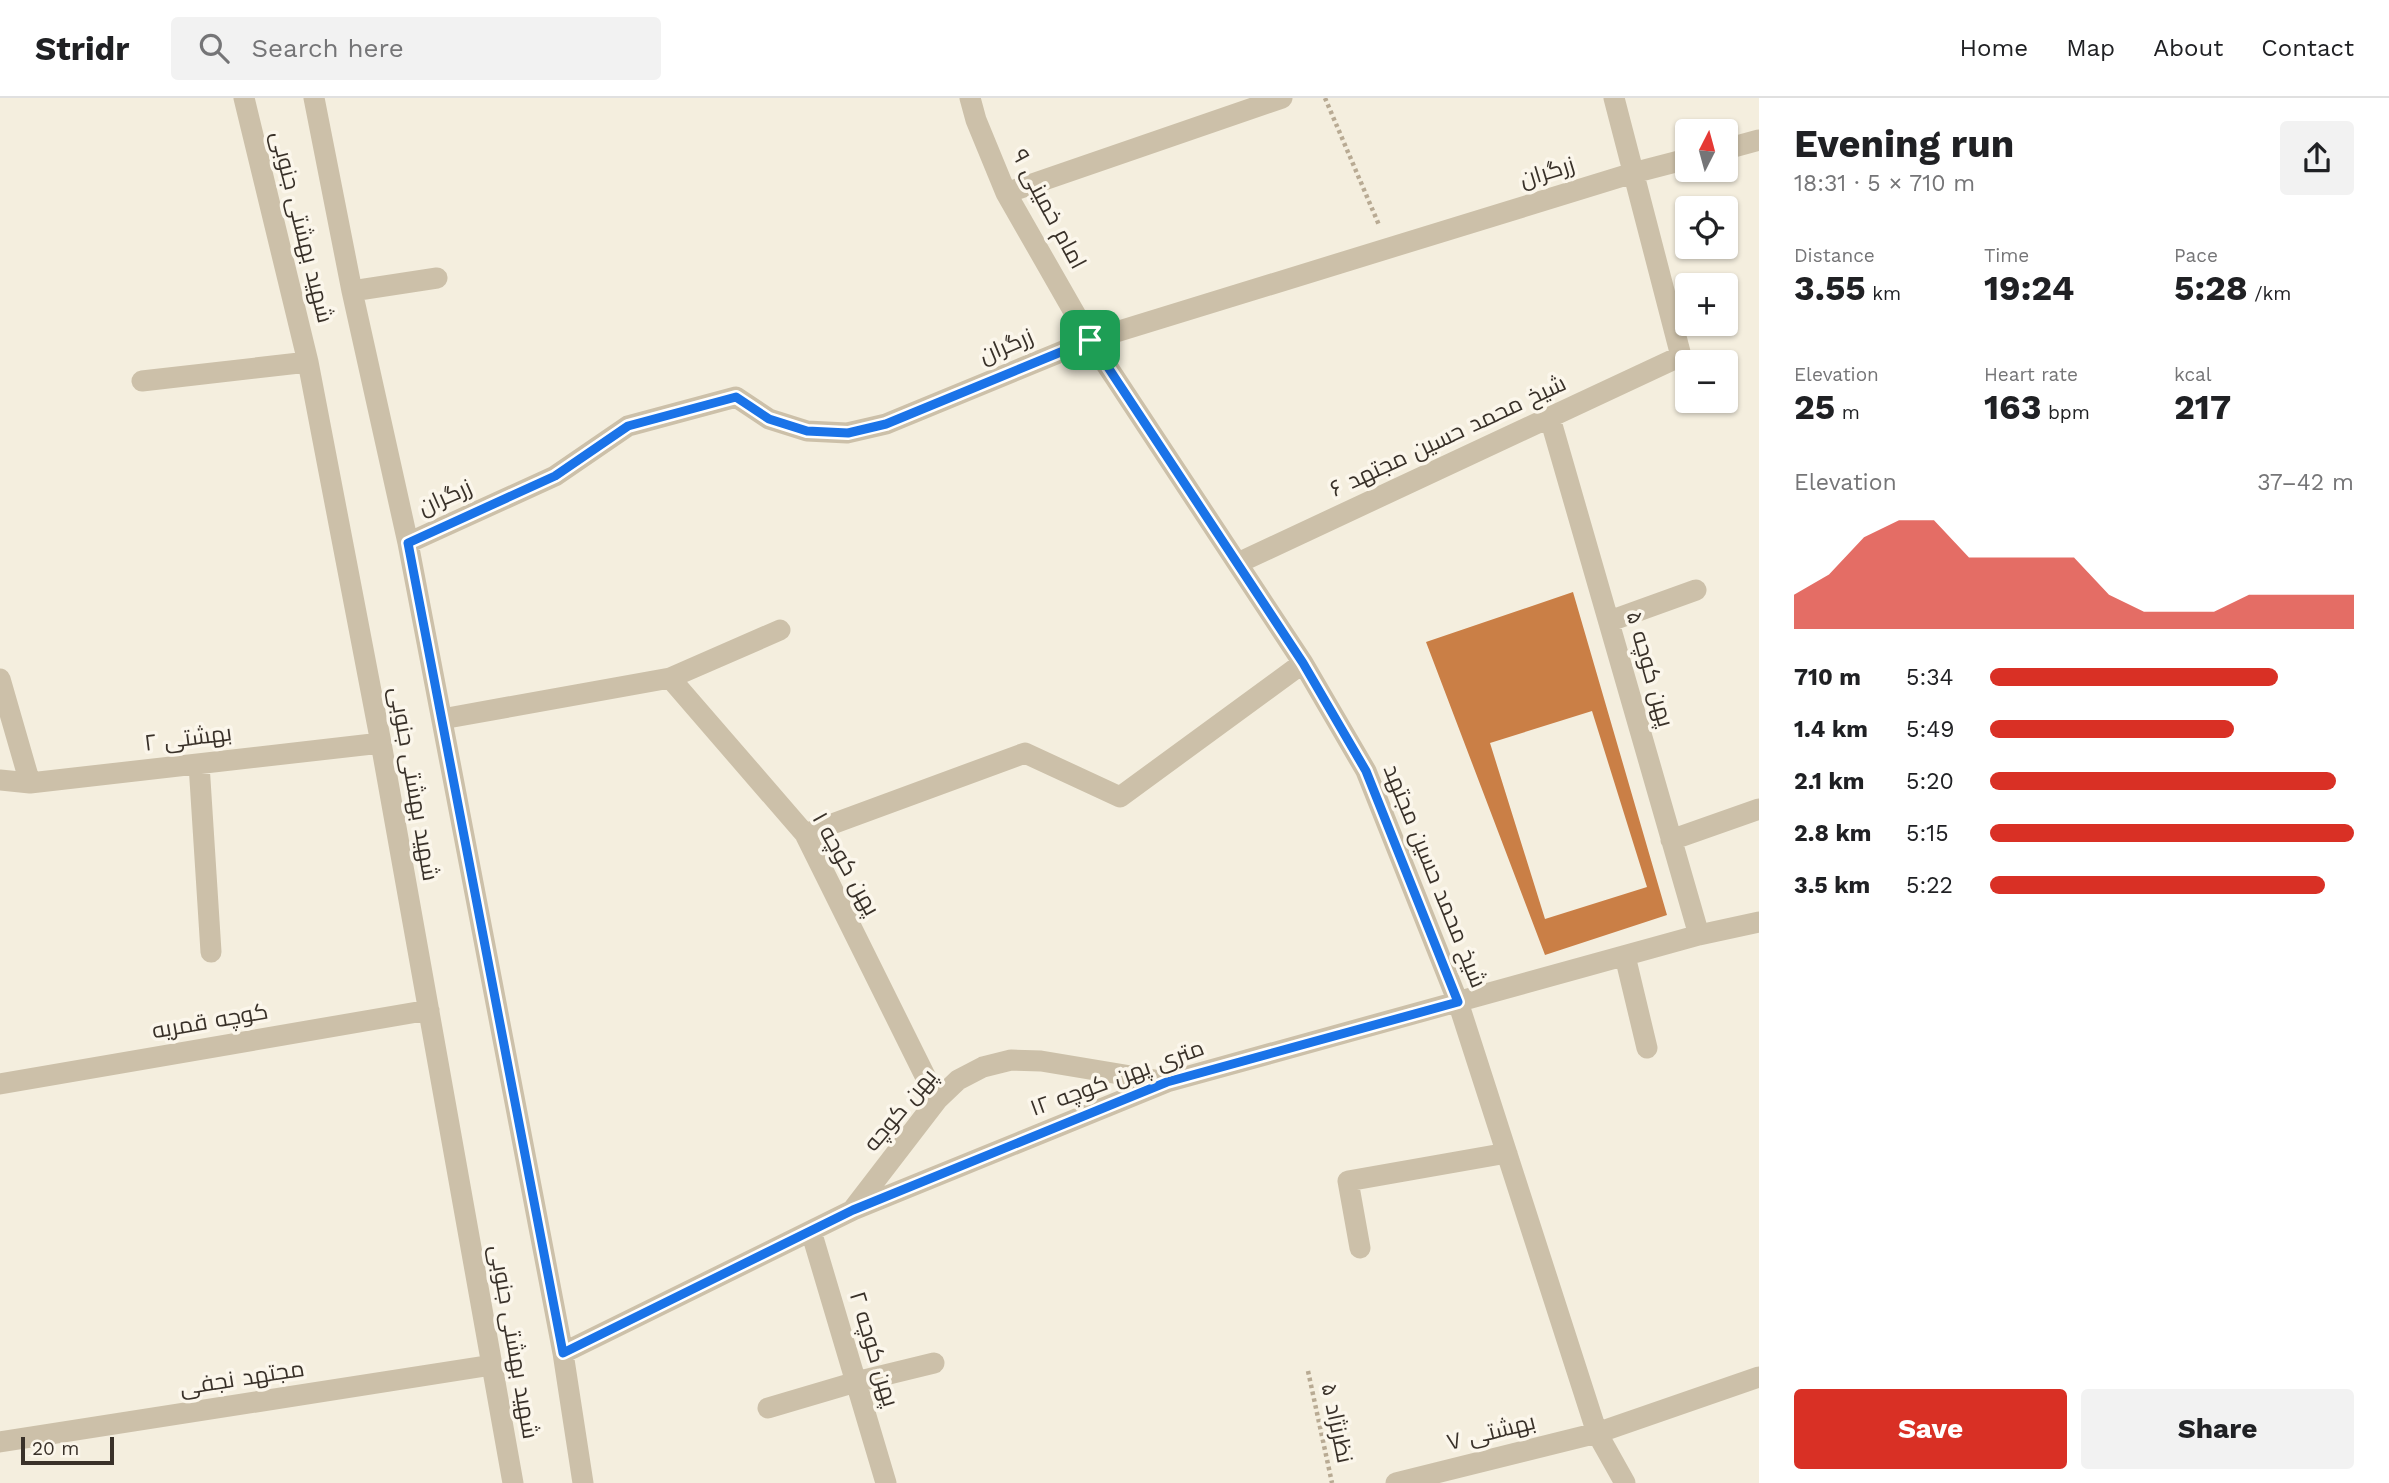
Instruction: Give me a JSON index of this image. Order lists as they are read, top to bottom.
{
  "streets": {
    "street": [
      "زرگران",
      "امام خمینی ۹",
      "شهید بهشتی جنوبی",
      "شیخ محمد حسین مجتهد ۶",
      "پهن کوچه ۵",
      "بهشتی ۲",
      "پهن کوچه ۱",
      "شیخ محمد حسین مجتهد",
      "کوچه قمریه",
      "۱۲ متری پهن کوچه",
      "پهن کوچه",
      "پهن کوچه ۲",
      "مجتهد نجفی",
      "بهشتی ۷"
    ],
    "path": ["نظرنژاد ۵"]
  },
  "crossings": [
    ["زرگران", "امام خمینی ۹"],
    ["زرگران", "شهید بهشتی جنوبی"],
    ["زرگران", "شیخ محمد حسین مجتهد ۶"],
    ["زرگران", "شیخ محمد حسین مجتهد"],
    ["امام خمینی ۹", "شیخ محمد حسین مجتهد"],
    ["شهید بهشتی جنوبی", "بهشتی ۲"],
    ["شهید بهشتی جنوبی", "کوچه قمریه"],
    ["شهید بهشتی جنوبی", "۱۲ متری پهن کوچه"],
    ["شهید بهشتی جنوبی", "مجتهد نجفی"],
    ["شیخ محمد حسین مجتهد ۶", "پهن کوچه ۵"],
    ["شیخ محمد حسین مجتهد ۶", "شیخ محمد حسین مجتهد"],
    ["پهن کوچه ۵", "۱۲ متری پهن کوچه"],
    ["پهن کوچه ۱", "پهن کوچه"],
    ["شیخ محمد حسین مجتهد", "۱۲ متری پهن کوچه"],
    ["شیخ محمد حسین مجتهد", "بهشتی ۷"],
    ["۱۲ متری پهن کوچه", "پهن کوچه"],
    ["۱۲ متری پهن کوچه", "پهن کوچه ۲"]
  ],
  "scale_bar": "20 m",
  "north": "top",
  "page": {
    "header": "Stridr",
    "search": "Search here",
    "nav": [
      "Home",
      "Map",
      "About",
      "Contact"
    ],
    "heading": ["Evening run", "18:31 · 5 × 710 m"],
    "map_buttons": ["+", "−"],
    "stats": [
      ["Distance", "3.55 km"],
      ["Time", "19:24"],
      ["Pace", "5:28 /km"],
      ["Elevation", "25 m"],
      ["Heart rate", "163 bpm"],
      ["kcal", "217"]
    ],
    "chart": ["Elevation", "37–42 m"],
    "list": [
      {
        "name": "710 m",
        "note": "5:34"
      },
      {
        "name": "1.4 km",
        "note": "5:49"
      },
      {
        "name": "2.1 km",
        "note": "5:20"
      },
      {
        "name": "2.8 km",
        "note": "5:15"
      },
      {
        "name": "3.5 km",
        "note": "5:22"
      }
    ],
    "buttons": ["Save", "Share"],
    "scale": "20 m"
  }
}
